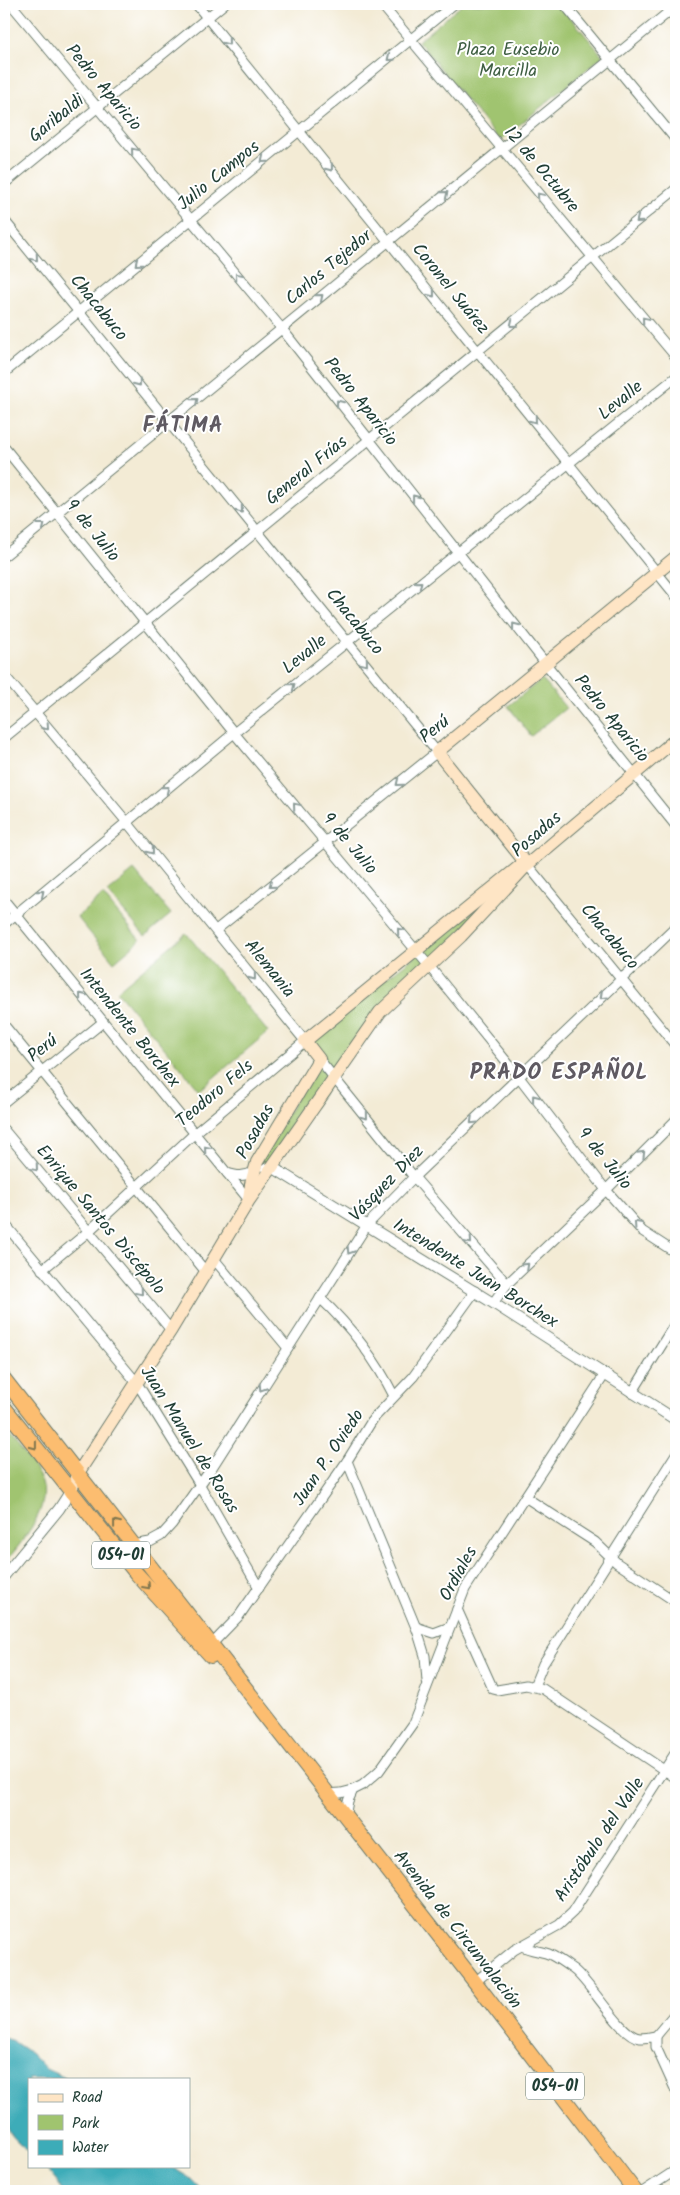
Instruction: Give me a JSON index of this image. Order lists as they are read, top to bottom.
{
  "streets": {
    "highway": ["054-01", "Avenida de Circunvalación"],
    "main road": [
      "Chacabuco",
      "Perú",
      "Posadas",
      "Alemania",
      "Teodoro Fels"
    ],
    "street": [
      "Pedro Aparicio",
      "Garibaldi",
      "12 de Octubre",
      "Julio Campos",
      "Carlos Tejedor",
      "Coronel Suárez",
      "Levalle",
      "General Frías",
      "9 de Julio",
      "Intendente Borchex",
      "Vásquez Diez",
      "Enrique Santos Discépolo",
      "Intendente Juan Borchex",
      "Juan Manuel de Rosas",
      "Juan P. Oviedo",
      "Ordiales",
      "Aristóbulo del Valle"
    ]
  },
  "crossings": [
    ["Pedro Aparicio", "Garibaldi"],
    ["Pedro Aparicio", "Julio Campos"],
    ["Pedro Aparicio", "Carlos Tejedor"],
    ["Pedro Aparicio", "Levalle"],
    ["Pedro Aparicio", "General Frías"],
    ["Pedro Aparicio", "Perú"],
    ["Pedro Aparicio", "Posadas"],
    ["Garibaldi", "Coronel Suárez"],
    ["12 de Octubre", "Julio Campos"],
    ["12 de Octubre", "Carlos Tejedor"],
    ["12 de Octubre", "General Frías"],
    ["Julio Campos", "Coronel Suárez"],
    ["Julio Campos", "Chacabuco"],
    ["Carlos Tejedor", "Coronel Suárez"],
    ["Carlos Tejedor", "Chacabuco"],
    ["Carlos Tejedor", "9 de Julio"],
    ["Coronel Suárez", "Levalle"],
    ["Coronel Suárez", "General Frías"],
    ["Coronel Suárez", "Perú"],
    ["Chacabuco", "Levalle"],
    ["Chacabuco", "General Frías"],
    ["Chacabuco", "Perú"],
    ["Chacabuco", "Posadas"],
    ["Chacabuco", "Vásquez Diez"],
    ["Levalle", "9 de Julio"],
    ["Levalle", "Alemania"],
    ["Levalle", "Intendente Borchex"],
    ["General Frías", "9 de Julio"],
    ["General Frías", "Alemania"],
    ["9 de Julio", "Perú"],
    ["9 de Julio", "Posadas"],
    ["9 de Julio", "Teodoro Fels"],
    ["9 de Julio", "Vásquez Diez"],
    ["Perú", "Alemania"],
    ["Perú", "Intendente Borchex"],
    ["Posadas", "Alemania"],
    ["Posadas", "Intendente Borchex"],
    ["Posadas", "Teodoro Fels"],
    ["Posadas", "Enrique Santos Discépolo"],
    ["Posadas", "Intendente Juan Borchex"],
    ["Posadas", "Juan Manuel de Rosas"],
    ["Posadas", "Avenida de Circunvalación"],
    ["Alemania", "Teodoro Fels"],
    ["Alemania", "Vásquez Diez"],
    ["Intendente Borchex", "Teodoro Fels"],
    ["Teodoro Fels", "Enrique Santos Discépolo"],
    ["Teodoro Fels", "Juan Manuel de Rosas"],
    ["Vásquez Diez", "Intendente Juan Borchex"],
    ["Vásquez Diez", "Juan Manuel de Rosas"],
    ["Vásquez Diez", "Avenida de Circunvalación"],
    ["Intendente Juan Borchex", "Juan P. Oviedo"],
    ["Intendente Juan Borchex", "Ordiales"],
    ["Juan Manuel de Rosas", "Juan P. Oviedo"],
    ["Juan P. Oviedo", "Avenida de Circunvalación"],
    ["Ordiales", "Avenida de Circunvalación"],
    ["Aristóbulo del Valle", "Avenida de Circunvalación"]
  ],
  "one_way": [
    "Pedro Aparicio",
    "12 de Octubre",
    "Julio Campos",
    "Carlos Tejedor",
    "Coronel Suárez",
    "Chacabuco",
    "Levalle",
    "9 de Julio",
    "Perú",
    "Alemania",
    "Vásquez Diez"
  ],
  "districts": ["FÁTIMA", "PRADO ESPAÑOL"],
  "parks": ["Plaza Eusebio Marcilla"],
  "legend": ["Road", "Park", "Water"]
}
